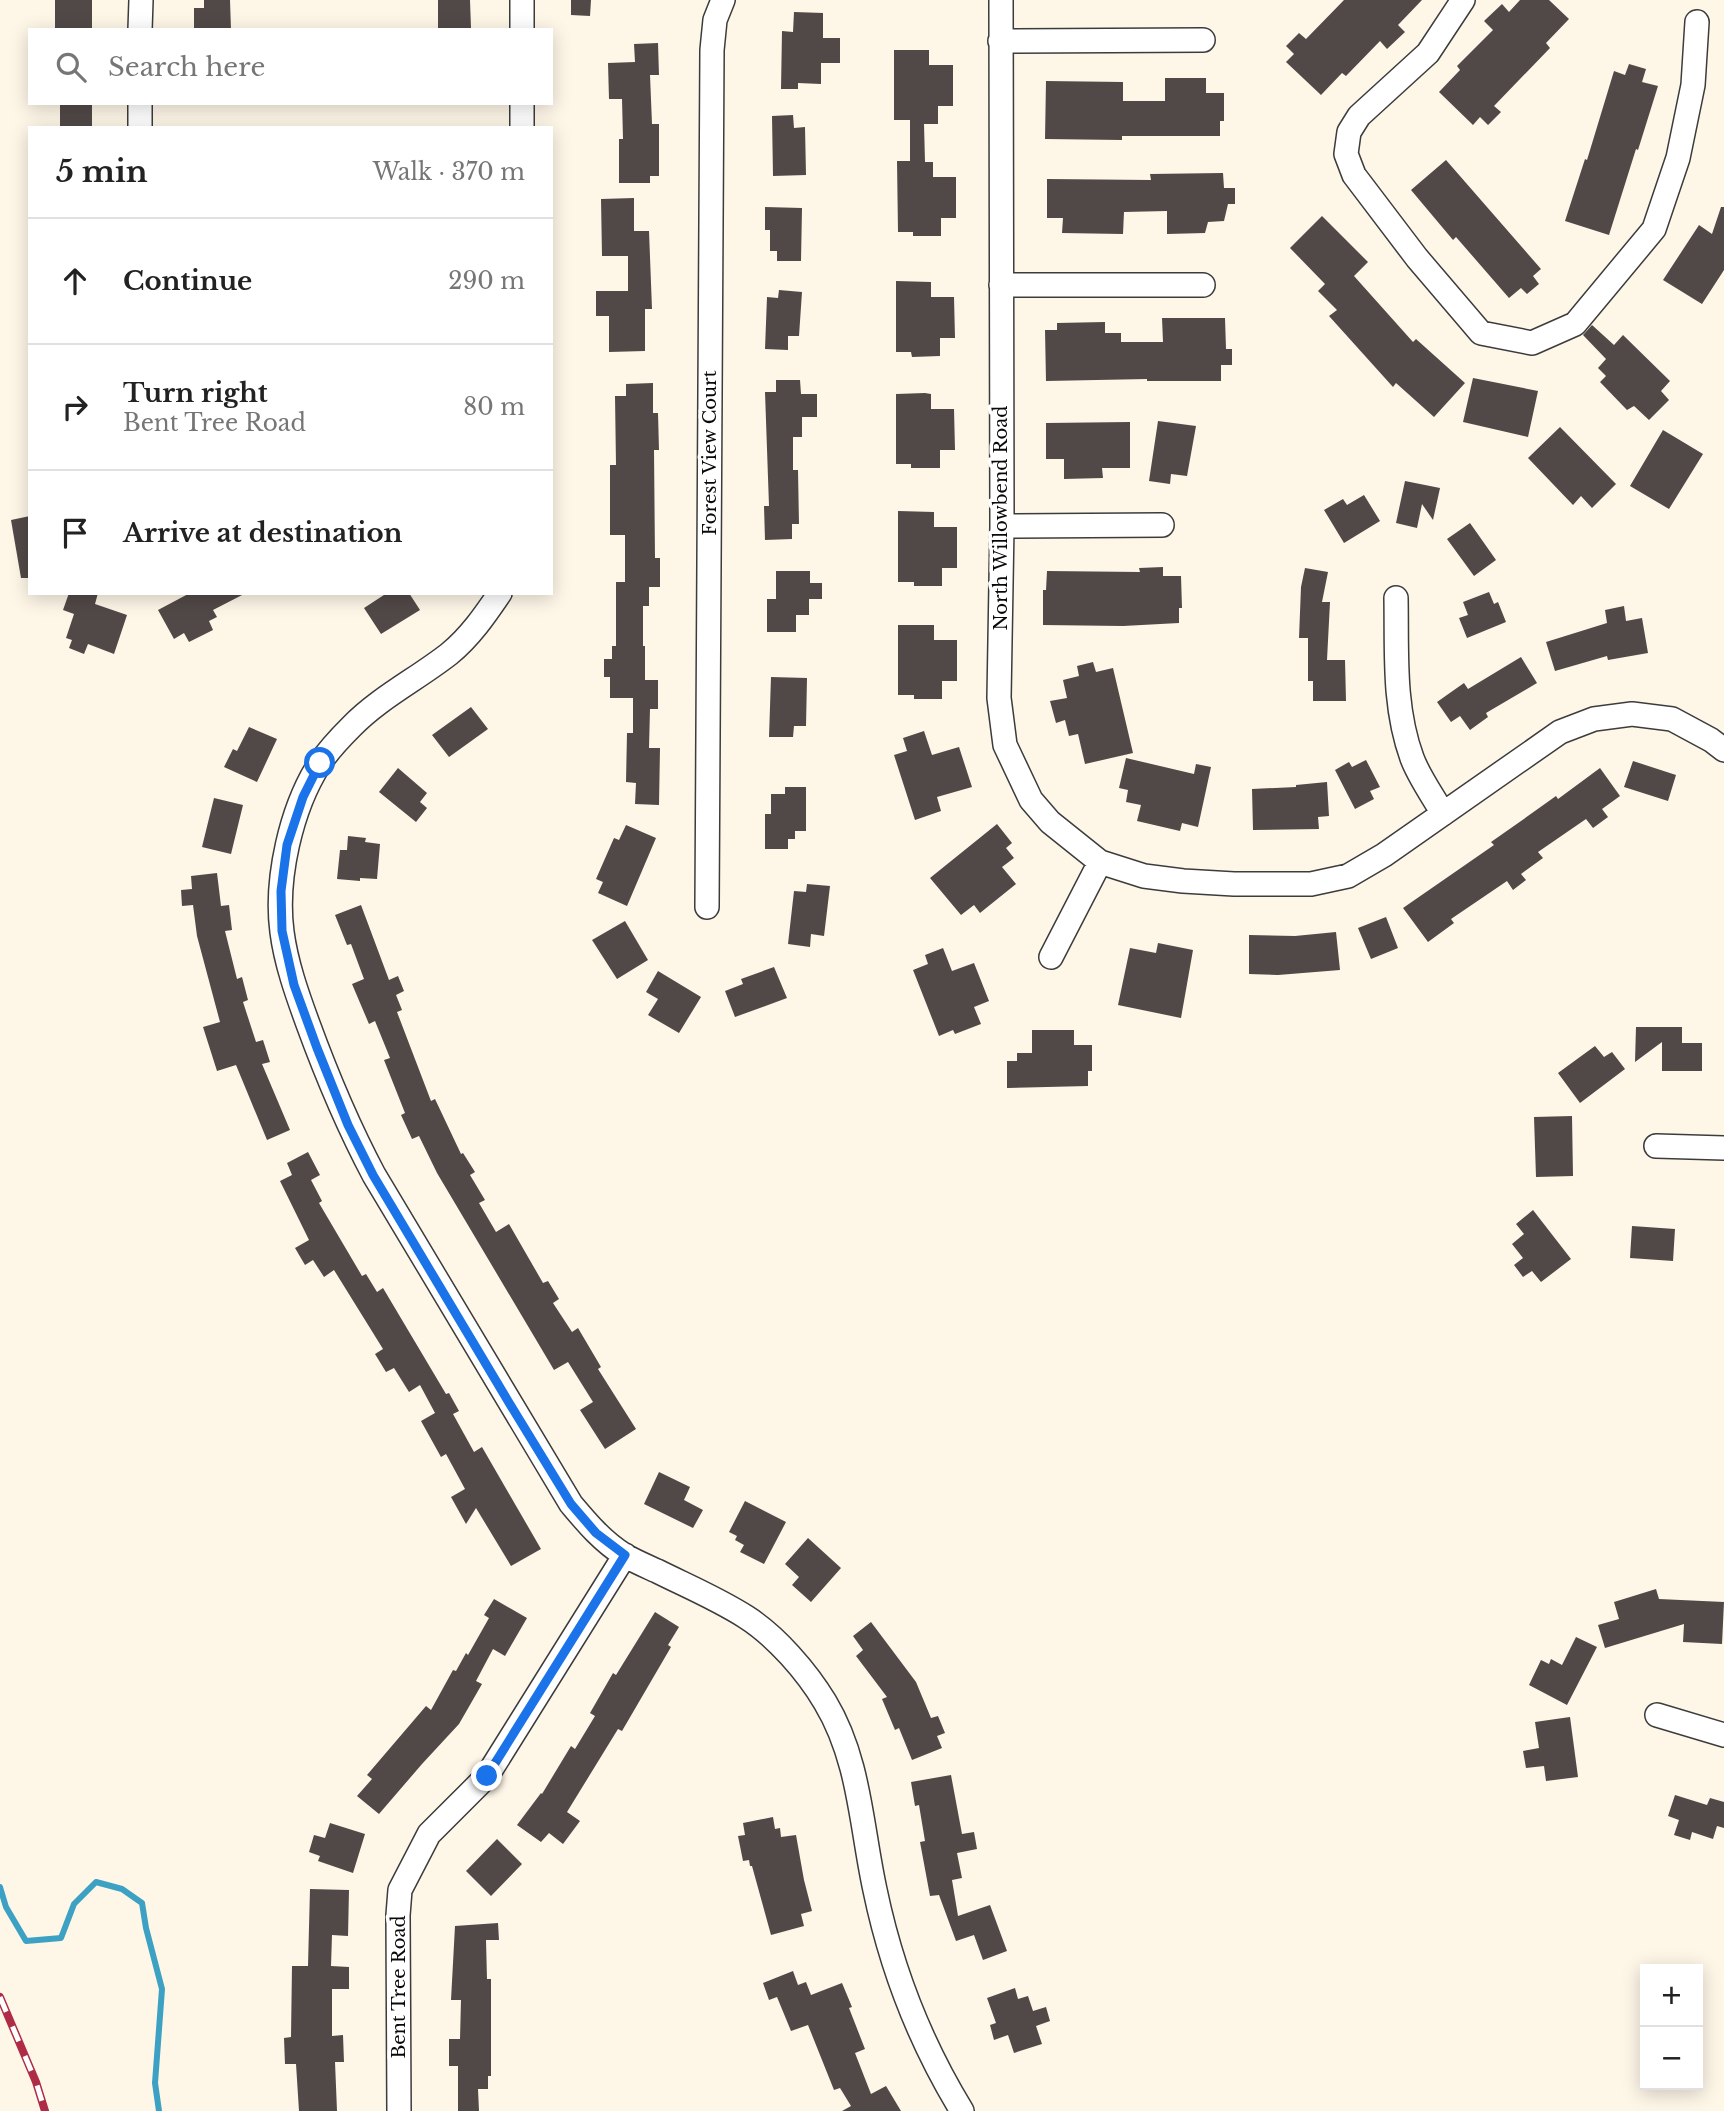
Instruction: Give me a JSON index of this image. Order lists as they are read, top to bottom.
{
  "streets": {
    "street": ["Forest View Court", "North Willowbend Road", "Bent Tree Road"]
  },
  "page": {
    "search": "Search here",
    "heading": ["5 min", "Walk · 370 m"],
    "list": [
      ["Continue", "290 m"],
      ["Turn right", "Bent Tree Road", "80 m"],
      "Arrive at destination"
    ],
    "map_buttons": ["+", "−"]
  }
}
